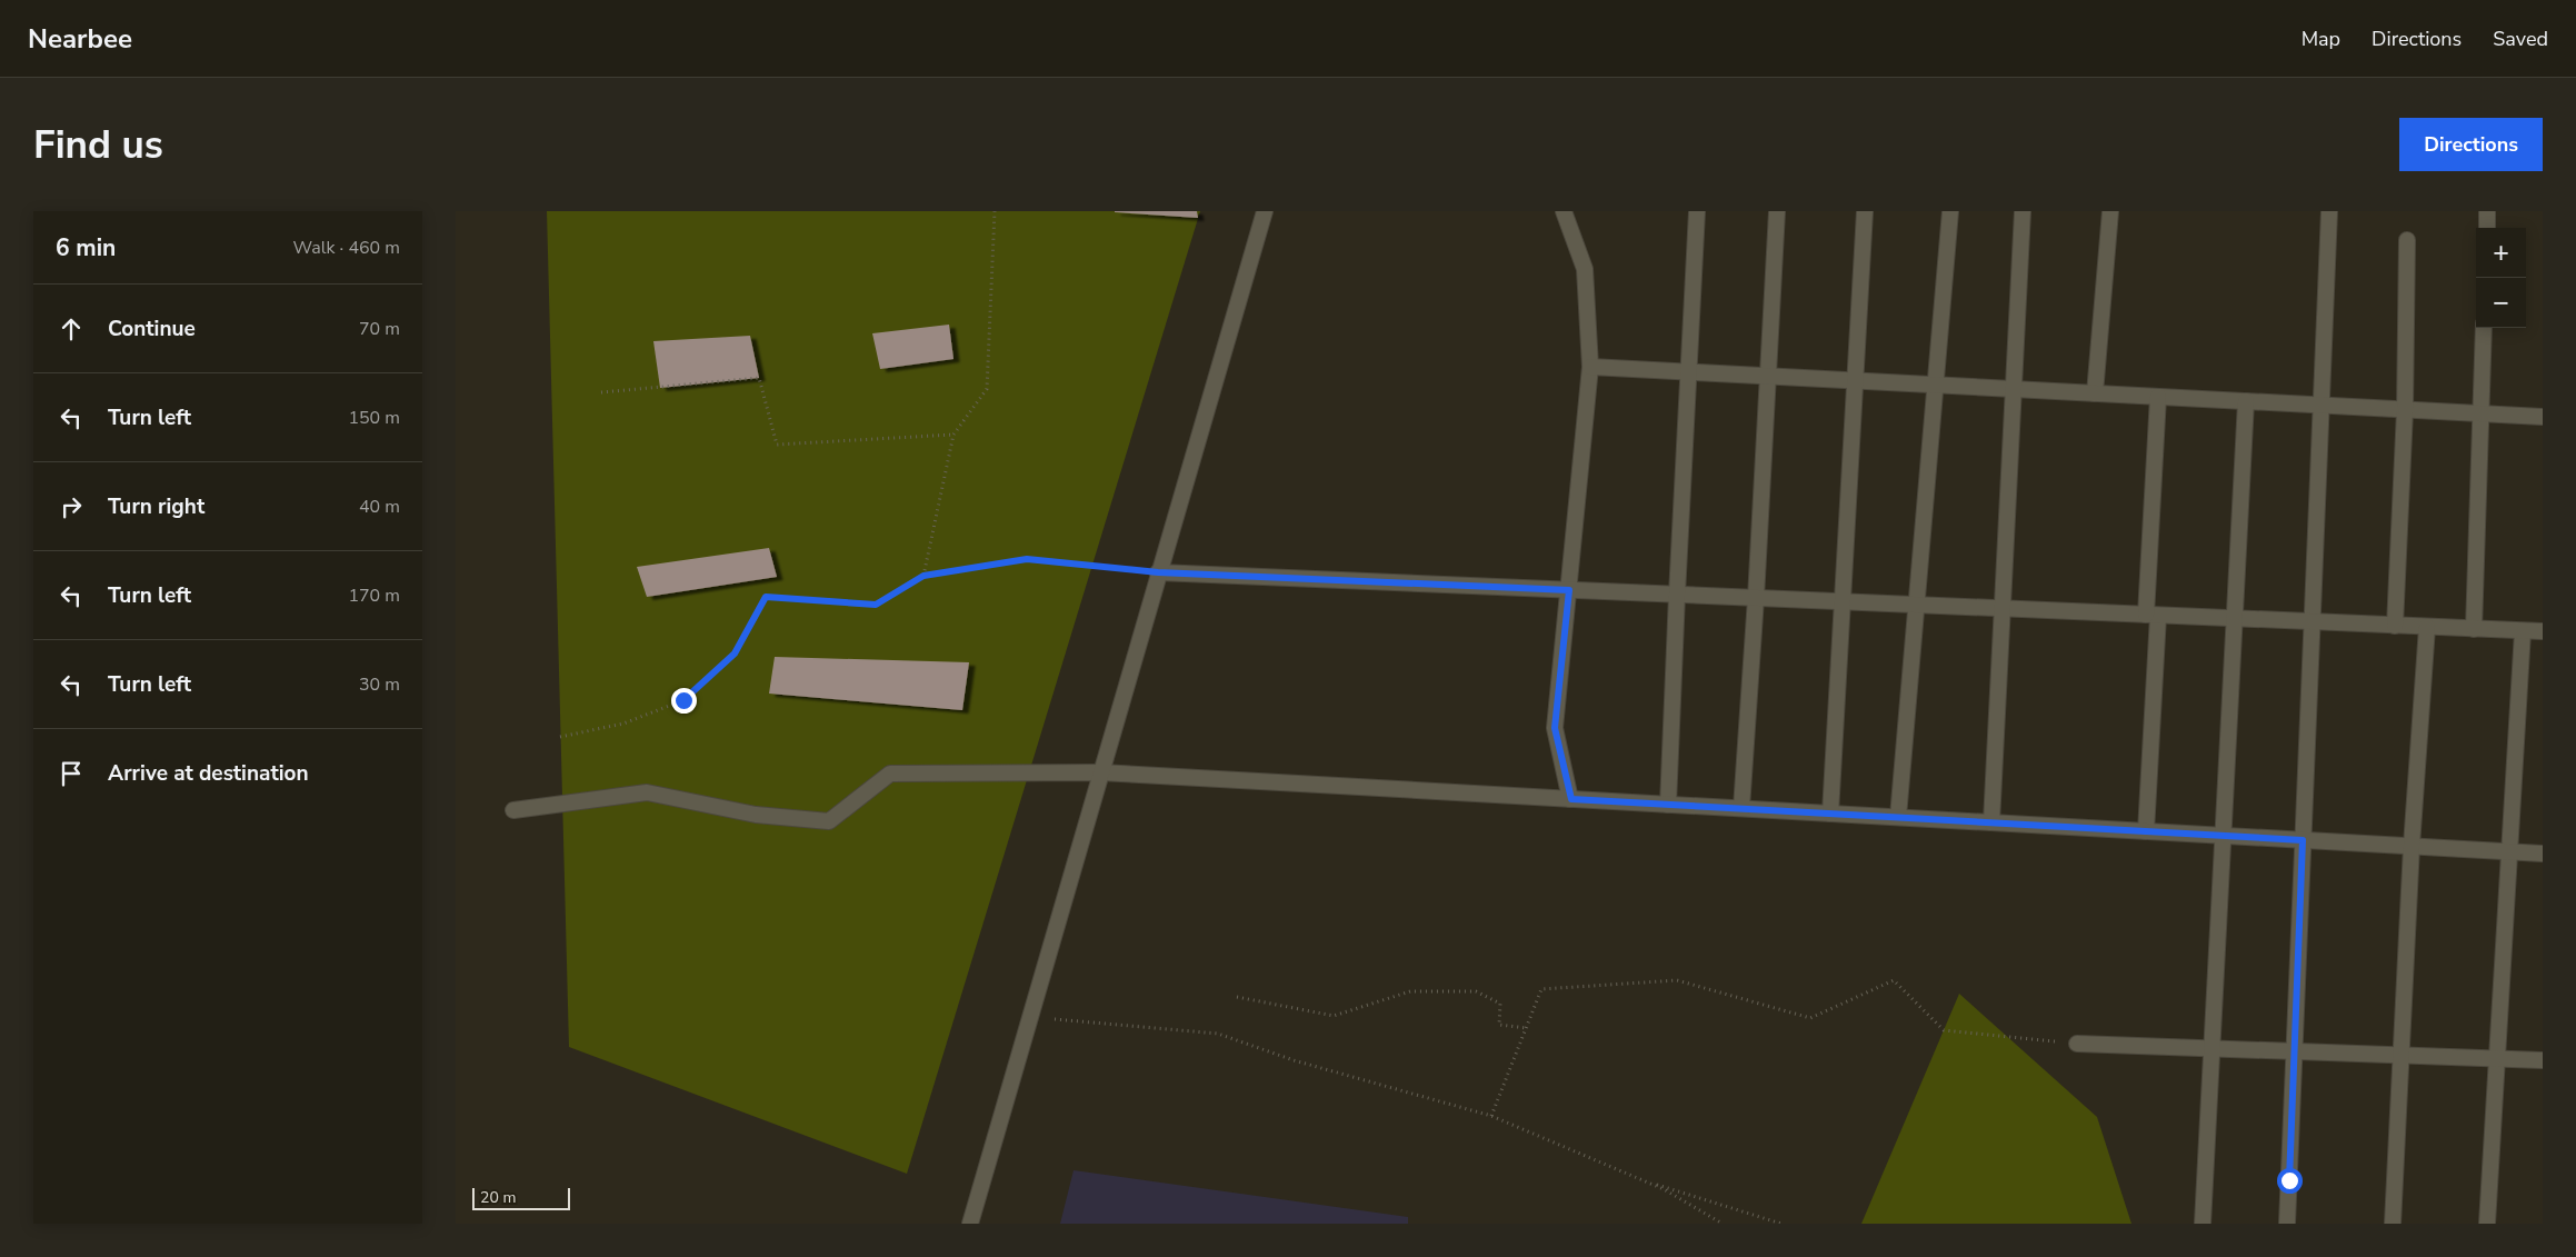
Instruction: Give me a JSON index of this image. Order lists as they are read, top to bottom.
{
  "scale_bar": "20 m",
  "page": {
    "header": "Nearbee",
    "nav": ["Map", "Directions", "Saved"],
    "buttons": "Directions",
    "title": "Find us",
    "heading": ["6 min", "Walk · 460 m"],
    "map_buttons": ["+", "−"],
    "list": [
      ["Continue", "70 m"],
      ["Turn left", "150 m"],
      ["Turn right", "40 m"],
      ["Turn left", "170 m"],
      ["Turn left", "30 m"],
      "Arrive at destination"
    ],
    "scale": "20 m"
  }
}
